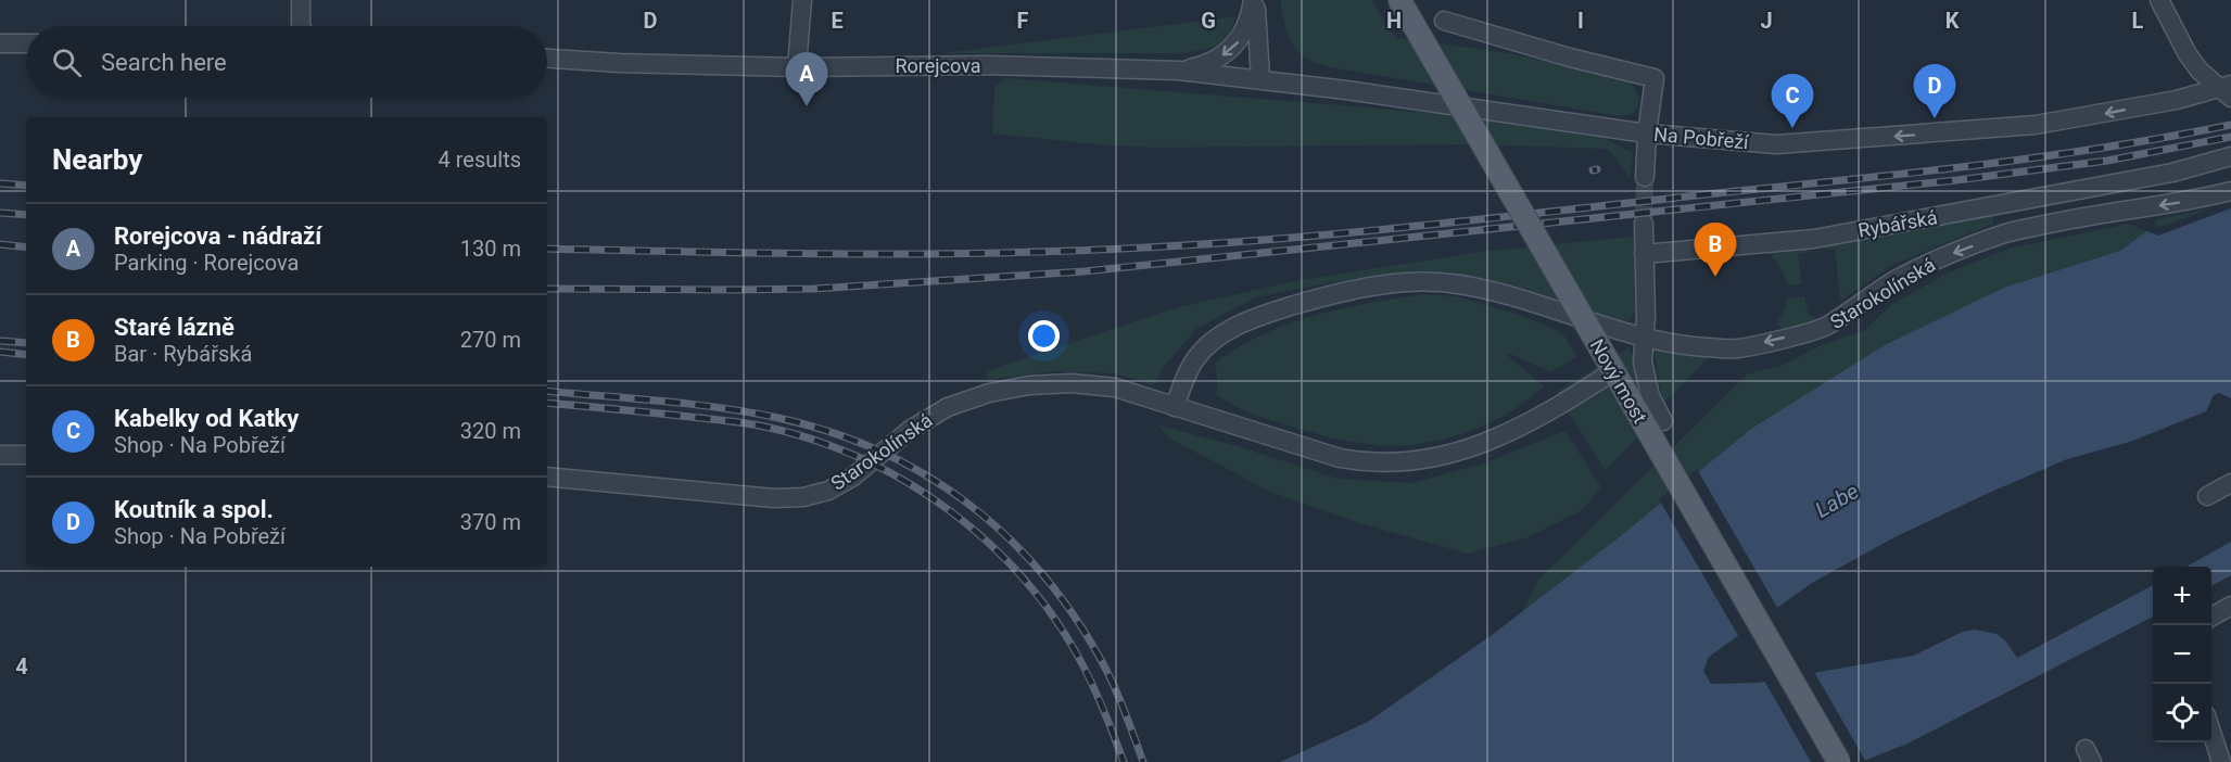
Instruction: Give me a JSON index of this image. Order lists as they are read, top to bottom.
{
  "streets": {
    "main road": ["Nový most"],
    "street": [
      "Rorejcova",
      "Na Pobřeží",
      "Rybářská",
      "Starokolínská"
    ]
  },
  "crossings": [
    ["Rorejcova", "Na Pobřeží"],
    ["Starokolínská", "Nový most"]
  ],
  "one_way": ["Na Pobřeží"],
  "water": ["Labe"],
  "page": {
    "search": "Search here",
    "pins": [
      "A",
      "D",
      "C",
      "B"
    ],
    "heading": ["Nearby", "4 results"],
    "list": [
      {
        "mark": "A",
        "name": "Rorejcova - nádraží",
        "note": "Parking · Rorejcova",
        "value": "130 m"
      },
      {
        "mark": "B",
        "name": "Staré lázně",
        "note": "Bar · Rybářská",
        "value": "270 m"
      },
      {
        "mark": "C",
        "name": "Kabelky od Katky",
        "note": "Shop · Na Pobřeží",
        "value": "320 m"
      },
      {
        "mark": "D",
        "name": "Koutník a spol.",
        "note": "Shop · Na Pobřeží",
        "value": "370 m"
      }
    ],
    "map_buttons": ["+", "−"]
  },
  "grid": {
    "columns": [
      "D",
      "E",
      "F",
      "G",
      "H",
      "I",
      "J",
      "K",
      "L"
    ],
    "rows": ["4"]
  }
}
